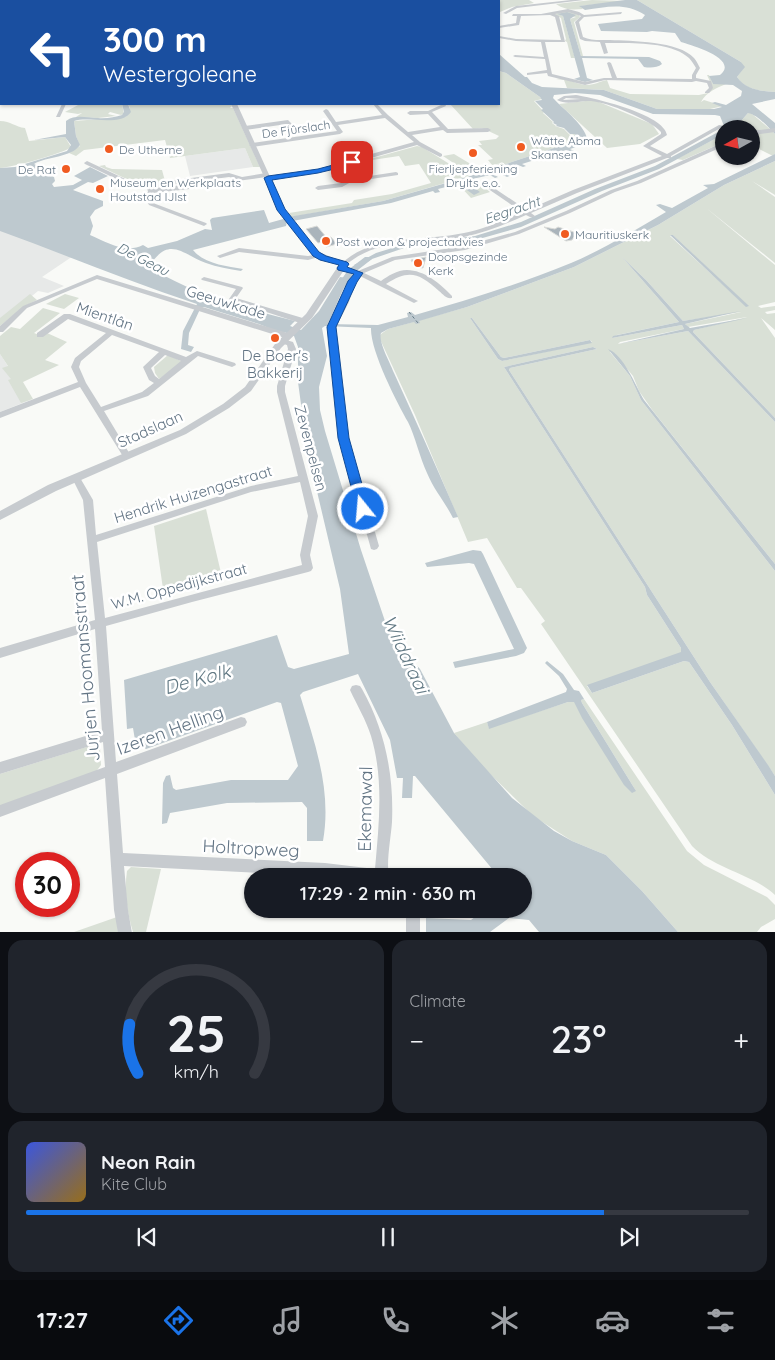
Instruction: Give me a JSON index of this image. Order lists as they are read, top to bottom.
{
  "streets": {
    "street": [
      "De Fjûrslach",
      "Geeuwkade",
      "Mientlân",
      "Stadslaan",
      "Zevenpelsen",
      "Hendrik Huizengastraat",
      "W.M. Oppedijkstraat",
      "Jurjen Hoomansstraat",
      "Izeren Helling",
      "Ekemawal",
      "Holtropweg"
    ]
  },
  "crossings": [
    ["Geeuwkade", "Stadslaan"],
    ["Geeuwkade", "Zevenpelsen"],
    ["Stadslaan", "Zevenpelsen"],
    ["Stadslaan", "Jurjen Hoomansstraat"],
    ["Zevenpelsen", "Hendrik Huizengastraat"],
    ["Zevenpelsen", "W.M. Oppedijkstraat"],
    ["Hendrik Huizengastraat", "Jurjen Hoomansstraat"],
    ["W.M. Oppedijkstraat", "Jurjen Hoomansstraat"],
    ["Jurjen Hoomansstraat", "Izeren Helling"],
    ["Jurjen Hoomansstraat", "Holtropweg"]
  ],
  "water": [
    "Eegracht",
    "De Geau",
    "Wiiddraai",
    "De Kolk"
  ],
  "places": [
    "Wâtte Abma Skansen",
    "De Utherne",
    "Fierljepferiening Drylts e.o.",
    "De Rat",
    "Museum en Werkplaats Houtstad IJlst",
    "Mauritiuskerk",
    "Post woon & projectadvies",
    "Doopsgezinde Kerk",
    "De Boer's Bakkerij"
  ],
  "north": "left",
  "page": {
    "turn": ["300 m", "Westergoleane"],
    "limit": "30",
    "trip": "17:29 · 2 min · 630 m",
    "tile": "Climate",
    "heat": ["−", "23°", "+"],
    "song": ["Neon Rain", "Kite Club"],
    "tabs": "17:27",
    "gauge": ["25", "km/h"]
  }
}
